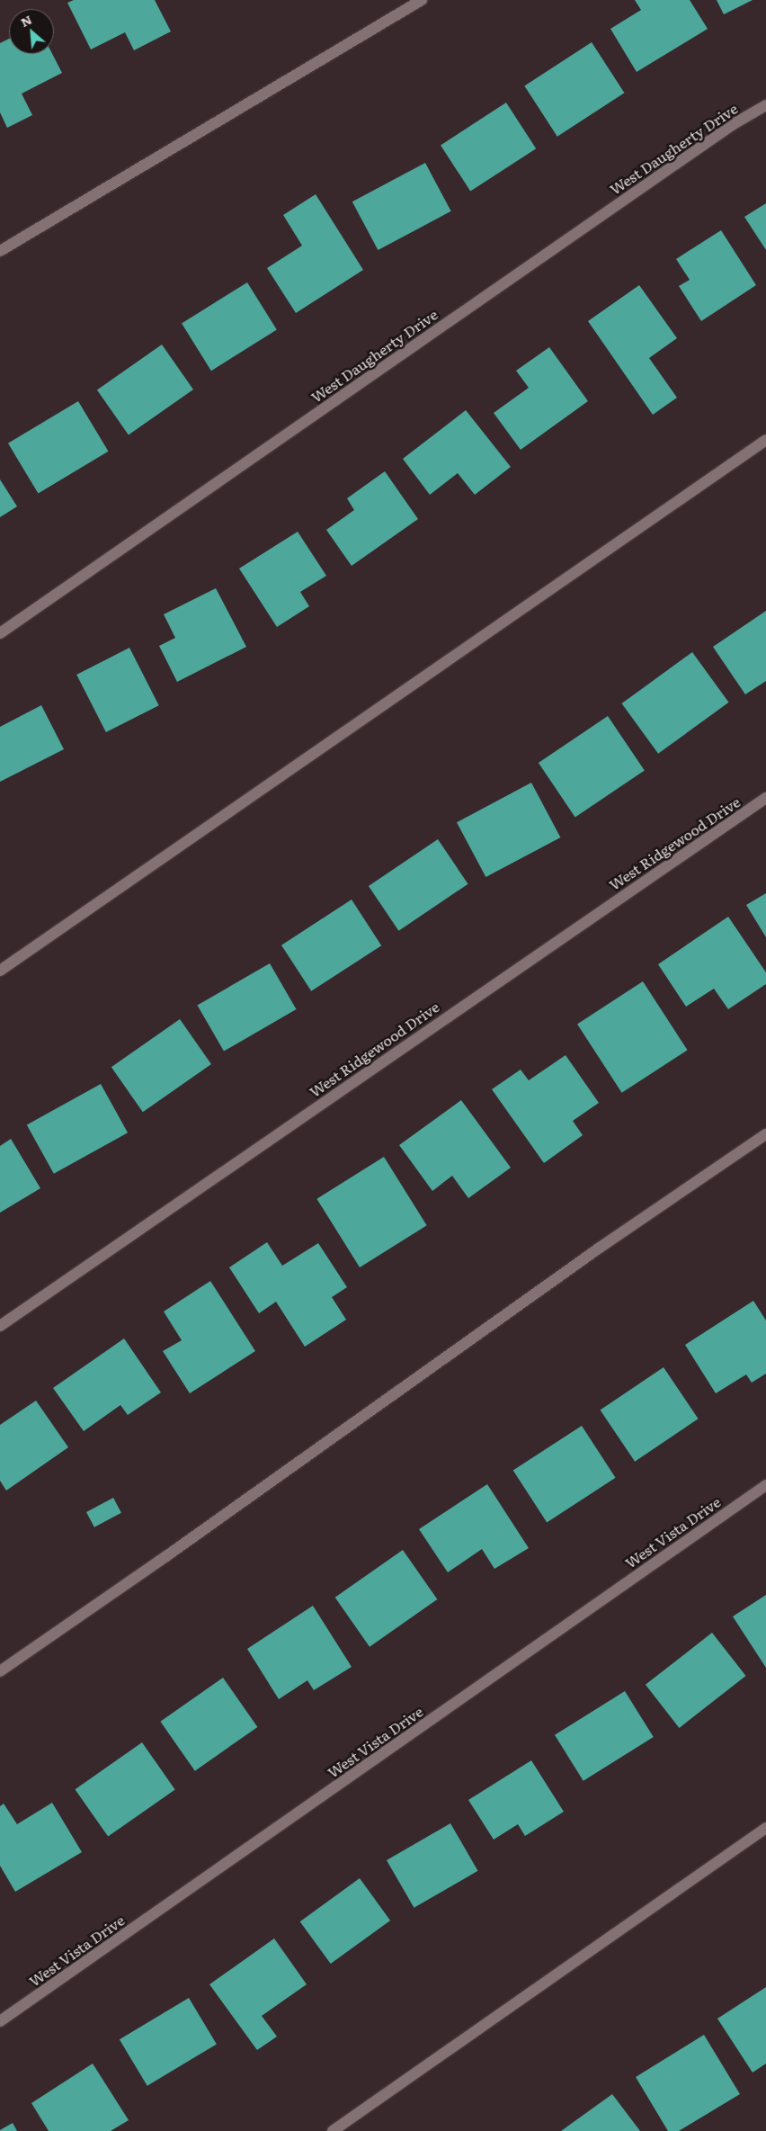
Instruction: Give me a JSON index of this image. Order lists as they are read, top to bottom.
{
  "streets": {
    "street": ["West Daugherty Drive", "West Ridgewood Drive", "West Vista Drive"]
  },
  "north": "top left"
}
